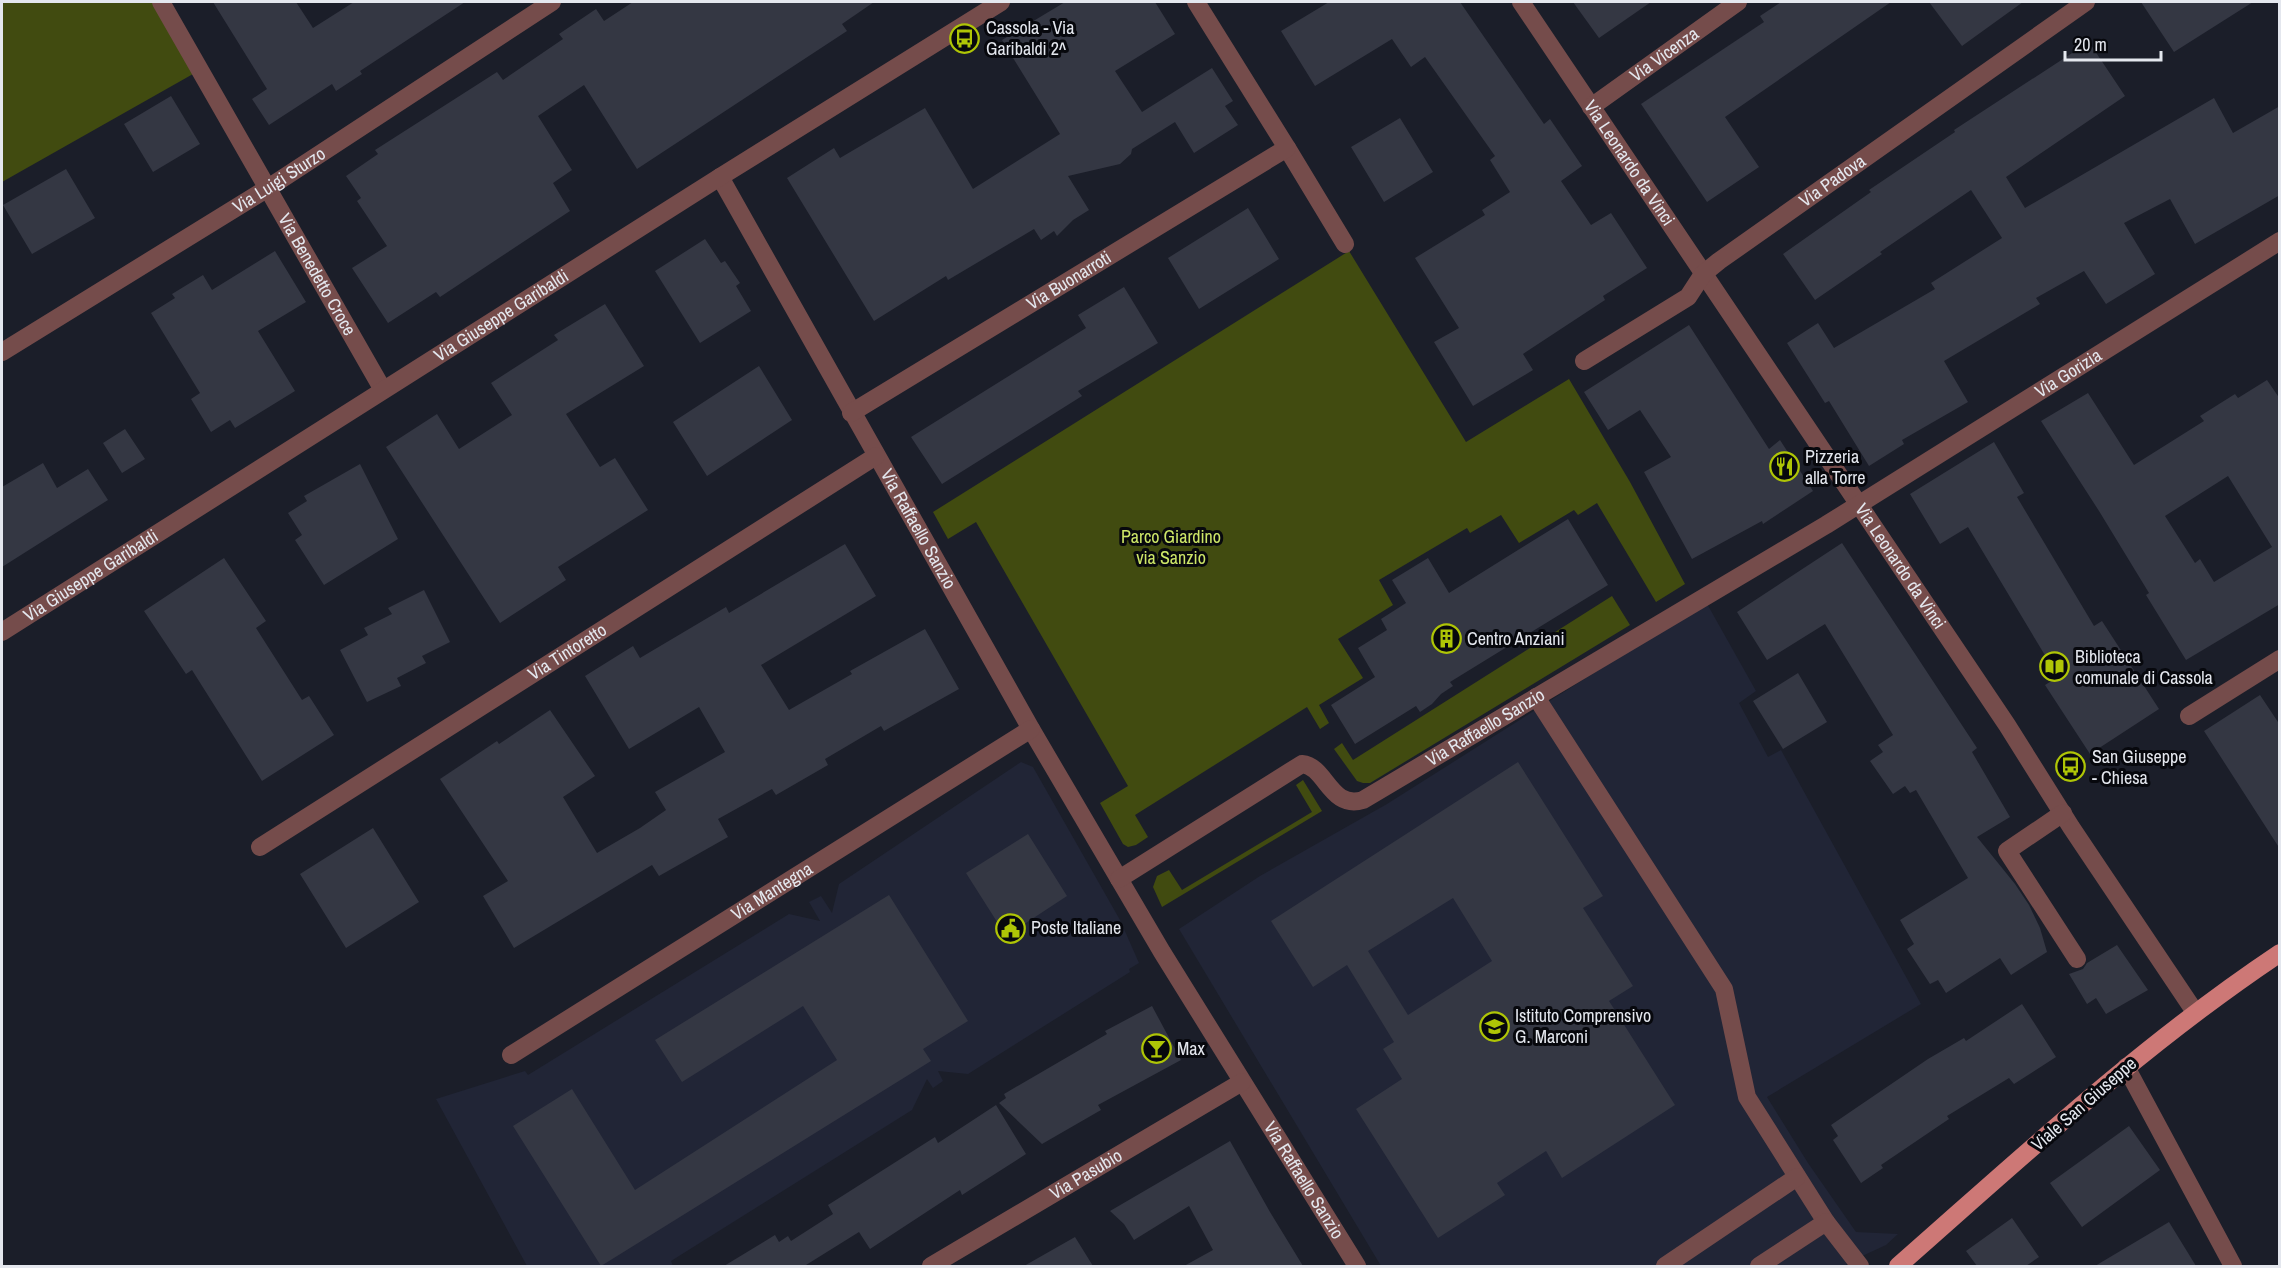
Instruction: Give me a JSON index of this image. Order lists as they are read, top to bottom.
{
  "streets": {
    "main road": ["Viale San Giuseppe"],
    "street": [
      "Via Vicenza",
      "Via Leonardo da Vinci",
      "Via Luigi Sturzo",
      "Via Padova",
      "Via Benedetto Croce",
      "Via Buonarroti",
      "Via Giuseppe Garibaldi",
      "Via Gorizia",
      "Via Raffaello Sanzio",
      "Via Tintoretto",
      "Via Mantegna",
      "Via Pasubio"
    ]
  },
  "crossings": [
    ["Via Vicenza", "Via Leonardo da Vinci"],
    ["Via Leonardo da Vinci", "Via Padova"],
    ["Via Leonardo da Vinci", "Via Gorizia"],
    ["Via Leonardo da Vinci", "Via Raffaello Sanzio"],
    ["Via Leonardo da Vinci", "Viale San Giuseppe"],
    ["Via Luigi Sturzo", "Via Benedetto Croce"],
    ["Via Benedetto Croce", "Via Giuseppe Garibaldi"],
    ["Via Buonarroti", "Via Raffaello Sanzio"],
    ["Via Giuseppe Garibaldi", "Via Raffaello Sanzio"],
    ["Via Gorizia", "Via Raffaello Sanzio"],
    ["Via Raffaello Sanzio", "Via Tintoretto"],
    ["Via Raffaello Sanzio", "Via Mantegna"],
    ["Via Raffaello Sanzio", "Via Pasubio"]
  ],
  "parks": ["Parco Giardino via Sanzio"],
  "places": {
    "bus stop": ["Cassola - Via Garibaldi 2^", "San Giuseppe - Chiesa"],
    "restaurant": ["Pizzeria alla Torre"],
    "building": ["Centro Anziani"],
    "library": ["Biblioteca comunale di Cassola"],
    "public building": ["Poste Italiane"],
    "school or university": ["Istituto Comprensivo G. Marconi"],
    "bar": ["Max"]
  },
  "scale_bar": "20 m"
}
